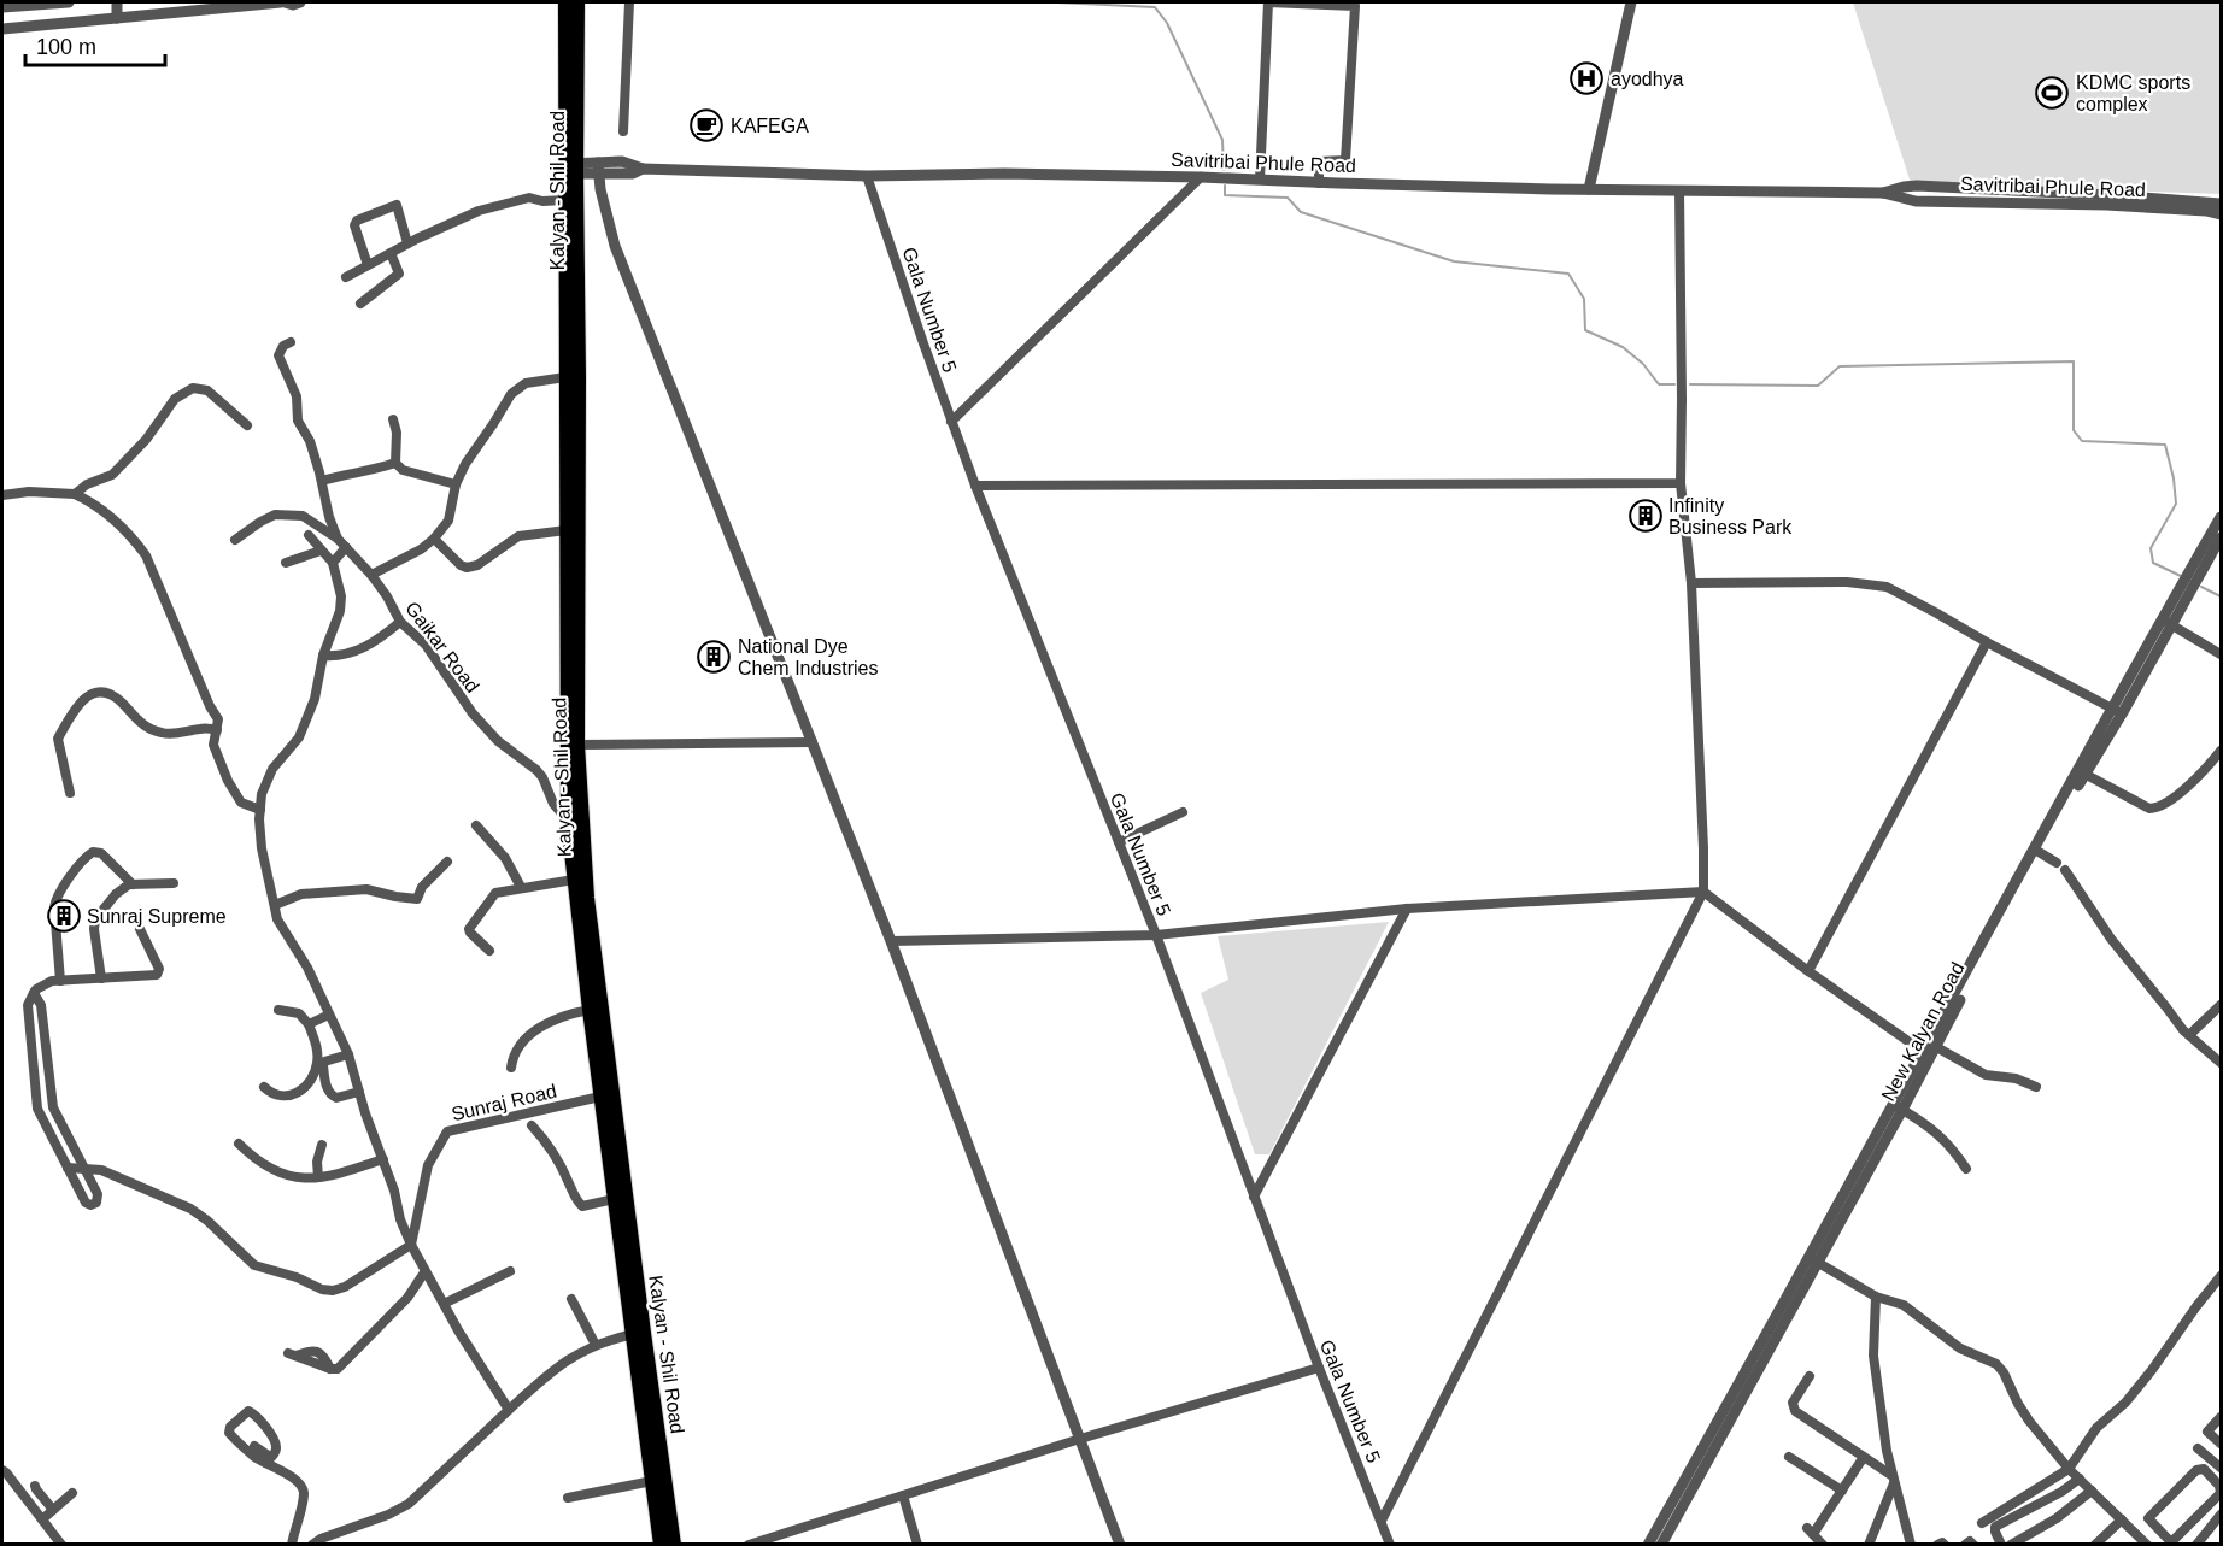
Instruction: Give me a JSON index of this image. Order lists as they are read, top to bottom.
{
  "streets": {
    "main road": ["Kalyan - Shil Road"],
    "street": [
      "Savitribai Phule Road",
      "Gala Number 5",
      "Gaikar Road",
      "New Kalyan Road",
      "Sunraj Road"
    ]
  },
  "crossings": [
    ["Savitribai Phule Road", "Kalyan - Shil Road"],
    ["Savitribai Phule Road", "Gala Number 5"],
    ["Kalyan - Shil Road", "Gaikar Road"],
    ["Kalyan - Shil Road", "Sunraj Road"]
  ],
  "places": {
    "hospital": ["ayodhya"],
    "sports": ["KDMC sports complex"],
    "cafe": ["KAFEGA"],
    "building": ["Infinity Business Park", "National Dye Chem Industries", "Sunraj Supreme"]
  },
  "scale_bar": "100 m"
}
